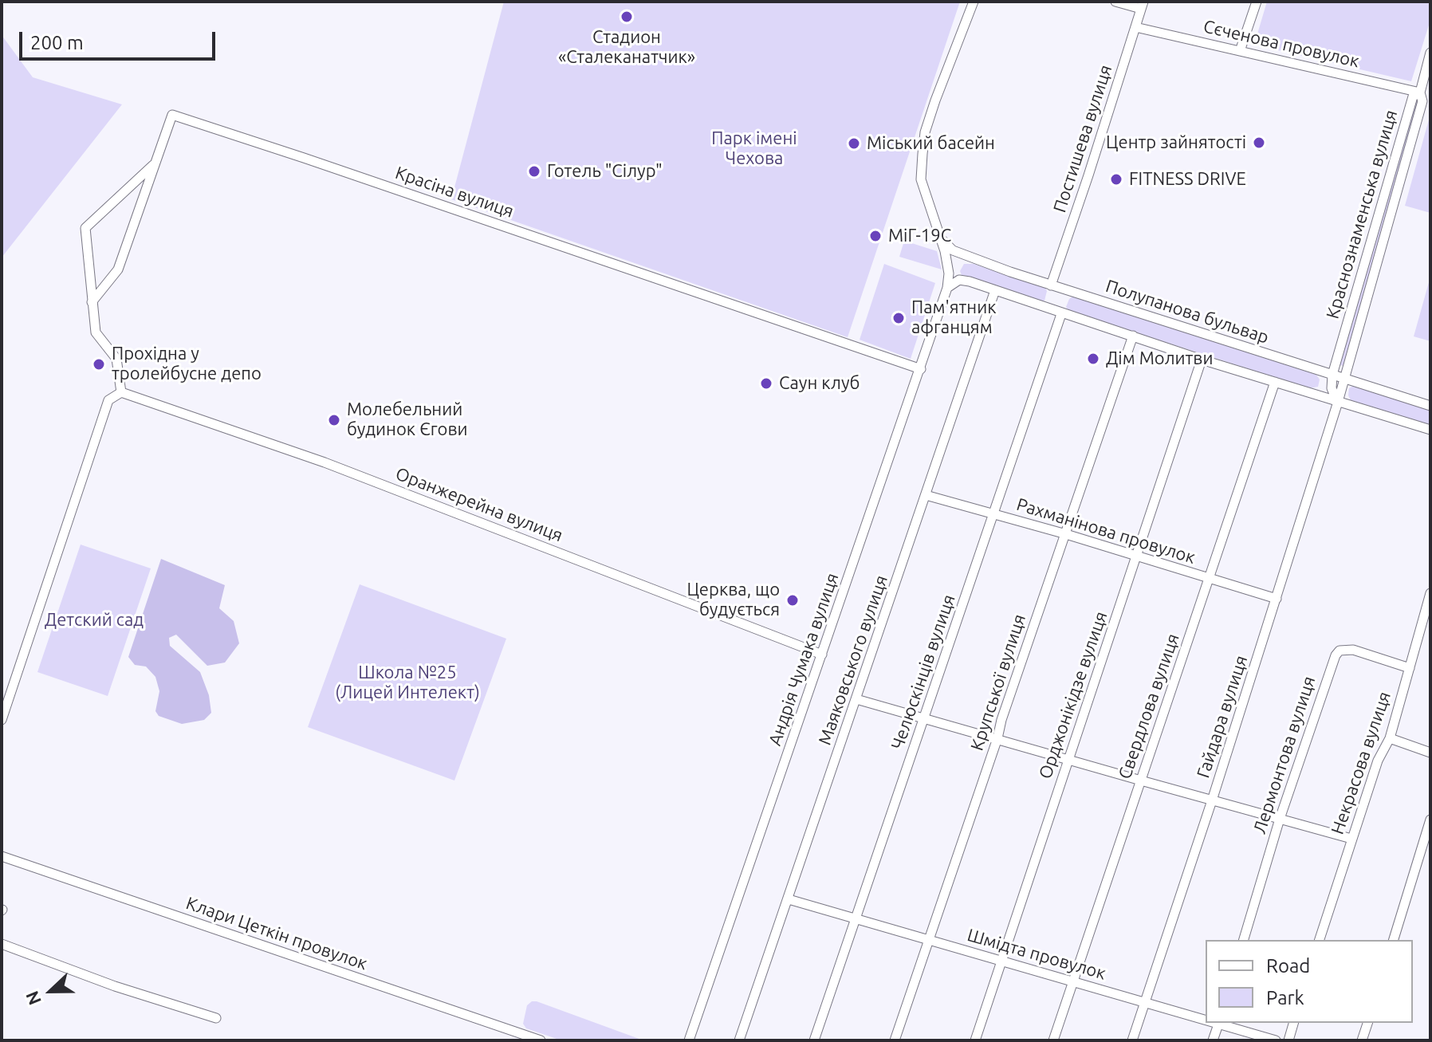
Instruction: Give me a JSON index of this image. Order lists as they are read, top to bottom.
{
  "streets": {
    "street": [
      "Сєченова провулок",
      "Постишева вулиця",
      "Красіна вулиця",
      "Краснознаменська вулиця",
      "Полупанова бульвар",
      "Оранжерейна вулиця",
      "Рахманінова провулок",
      "Андрія Чумака вулиця",
      "Маяковського вулиця",
      "Челюскінців вулиця",
      "Крупської вулиця",
      "Орджонікідзе вулиця",
      "Свердлова вулиця",
      "Гайдара вулиця",
      "Лермонтова вулиця",
      "Некрасова вулиця",
      "Клари Цеткін провулок",
      "Шмідта провулок"
    ]
  },
  "crossings": [
    ["Сєченова провулок", "Постишева вулиця"],
    ["Сєченова провулок", "Краснознаменська вулиця"],
    ["Постишева вулиця", "Полупанова бульвар"],
    ["Красіна вулиця", "Андрія Чумака вулиця"],
    ["Краснознаменська вулиця", "Полупанова бульвар"],
    ["Краснознаменська вулиця", "Гайдара вулиця"],
    ["Полупанова бульвар", "Андрія Чумака вулиця"],
    ["Оранжерейна вулиця", "Андрія Чумака вулиця"],
    ["Рахманінова провулок", "Маяковського вулиця"],
    ["Рахманінова провулок", "Челюскінців вулиця"],
    ["Рахманінова провулок", "Крупської вулиця"],
    ["Рахманінова провулок", "Орджонікідзе вулиця"],
    ["Рахманінова провулок", "Свердлова вулиця"],
    ["Рахманінова провулок", "Гайдара вулиця"],
    ["Маяковського вулиця", "Шмідта провулок"],
    ["Челюскінців вулиця", "Шмідта провулок"],
    ["Крупської вулиця", "Шмідта провулок"],
    ["Орджонікідзе вулиця", "Шмідта провулок"],
    ["Свердлова вулиця", "Шмідта провулок"],
    ["Гайдара вулиця", "Шмідта провулок"],
    ["Лермонтова вулиця", "Некрасова вулиця"]
  ],
  "parks": ["Парк імені Чехова", "Детский сад", "Школа №25 (Лицей Интелект)"],
  "places": [
    "Стадион «Сталеканатчик»",
    "Центр зайнятості",
    "Міський басейн",
    "Готель \"Сілур\"",
    "FITNESS DRIVE",
    "МіГ-19С",
    "Пам'ятник афганцям",
    "Дім Молитви",
    "Прохідна у тролейбусне депо",
    "Саун клуб",
    "Молебельний будинок Єгови",
    "Церква, що будується"
  ],
  "legend": ["Road", "Park"],
  "scale_bar": "200 m",
  "north": "left"
}
